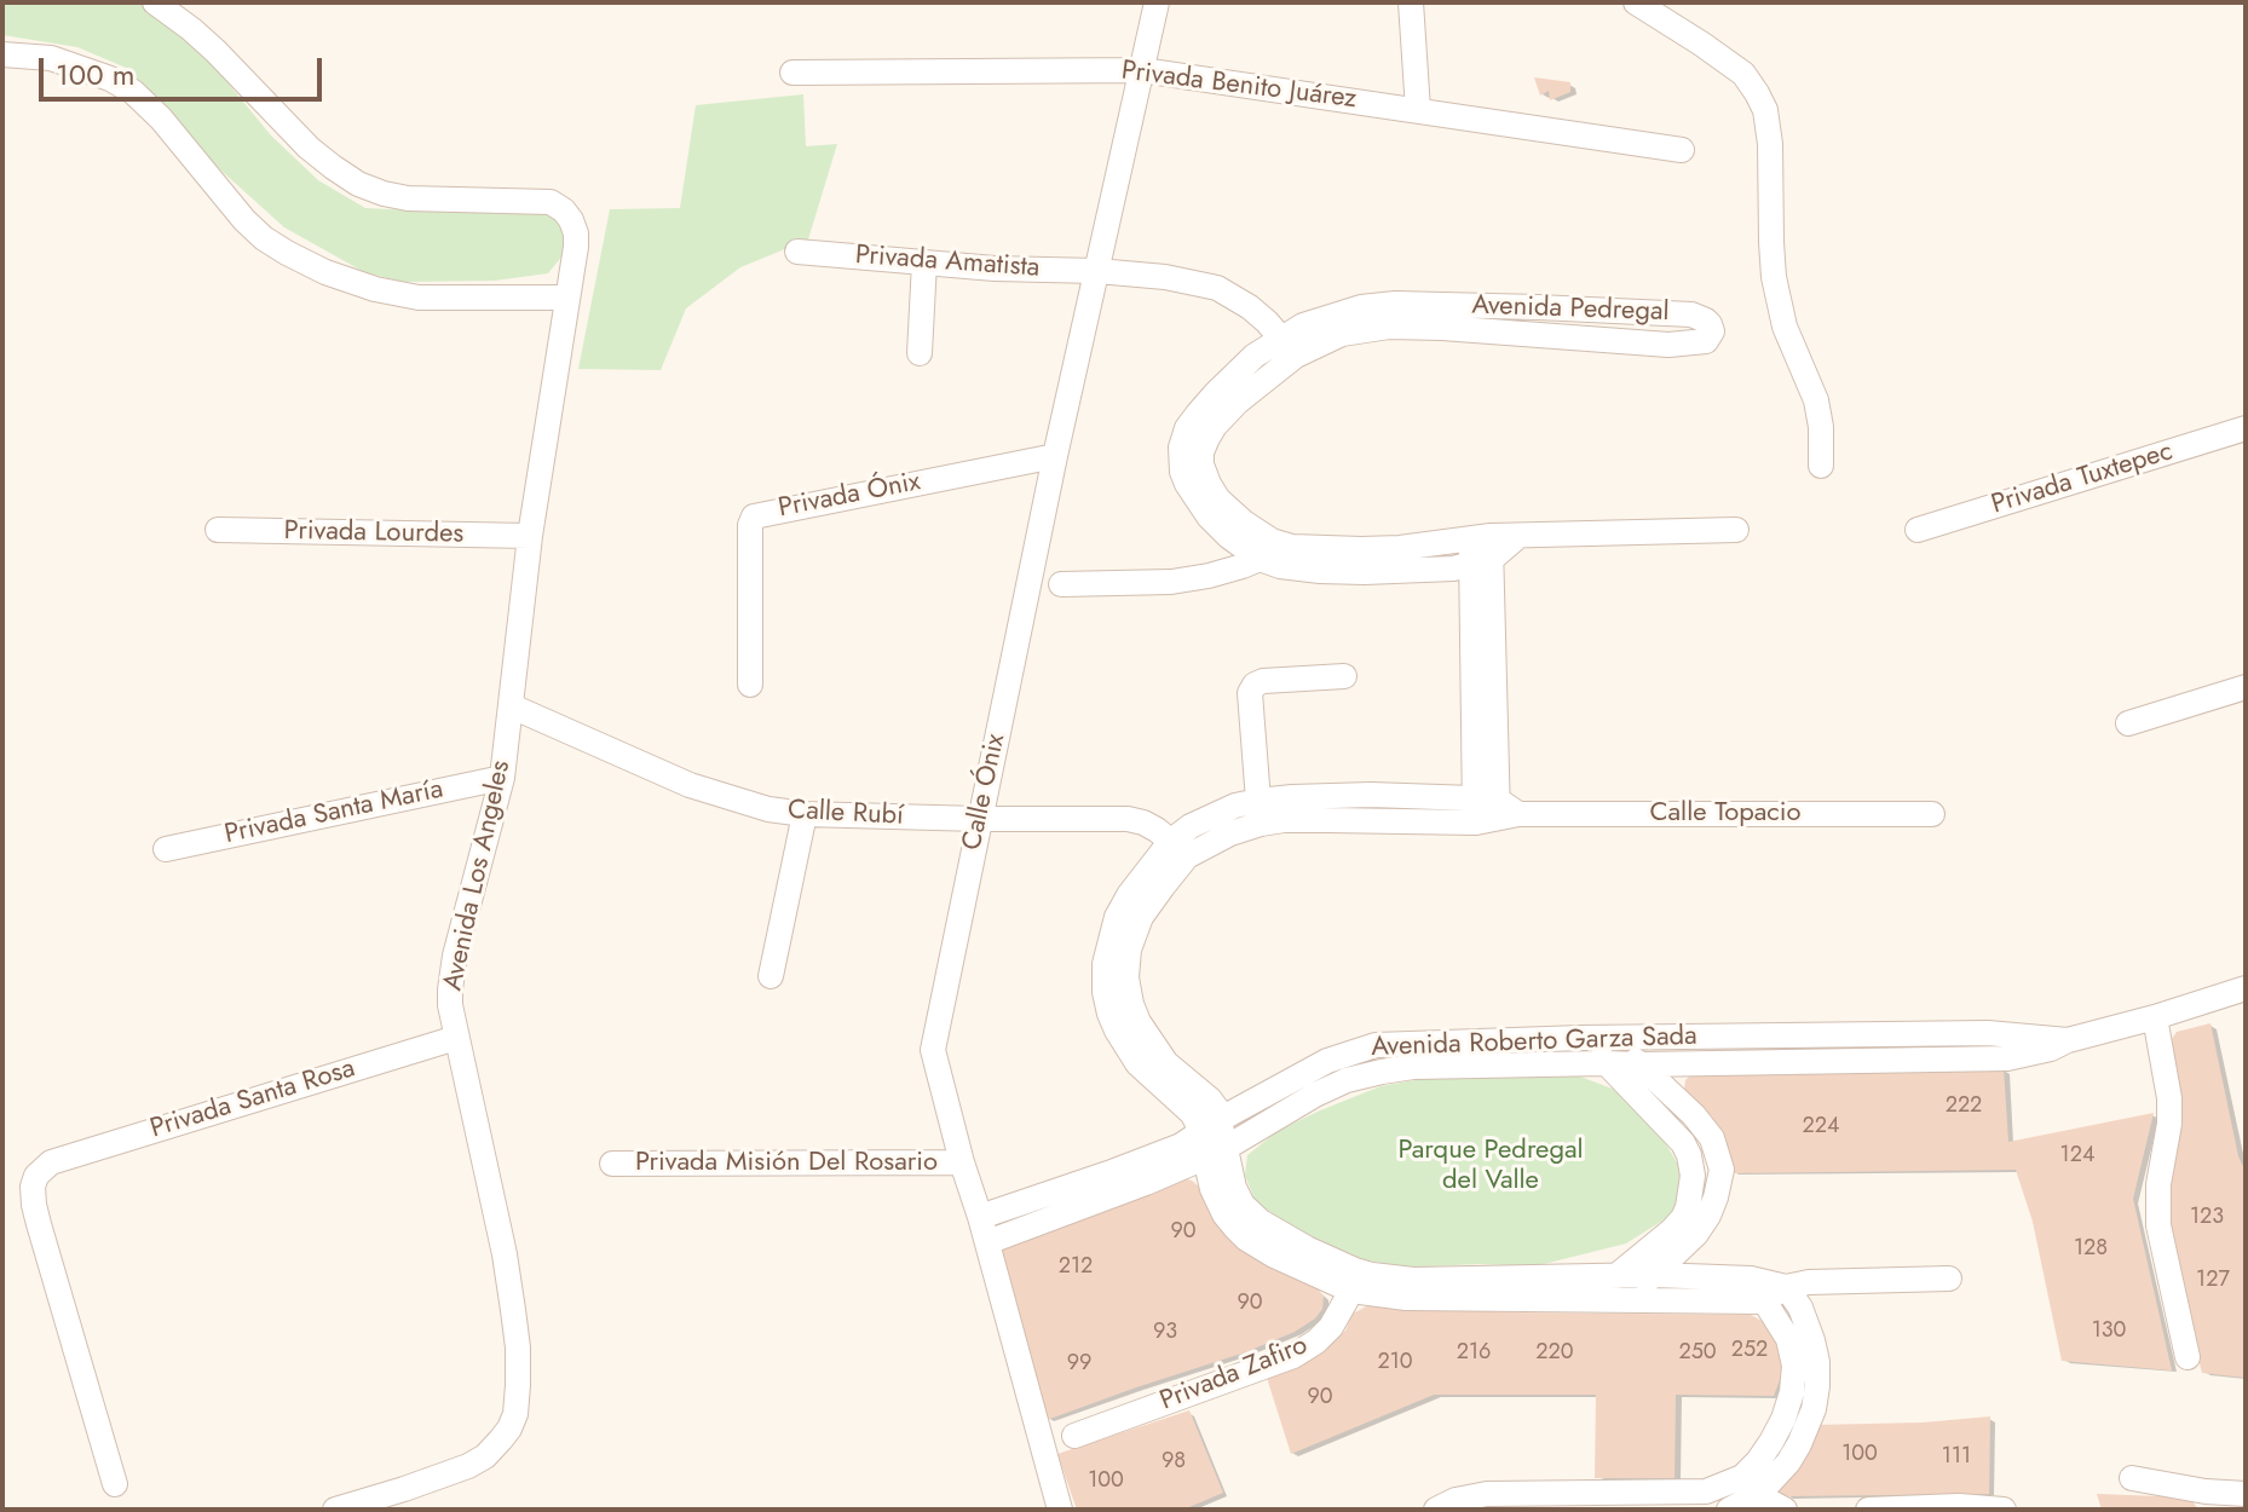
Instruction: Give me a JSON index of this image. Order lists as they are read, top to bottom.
{
  "streets": {
    "street": [
      "Privada Benito Juárez",
      "Privada Amatista",
      "Avenida Pedregal",
      "Privada Tuxtepec",
      "Privada Ónix",
      "Privada Lourdes",
      "Calle Ónix",
      "Privada Santa María",
      "Calle Rubí",
      "Calle Topacio",
      "Avenida Los Angeles",
      "Avenida Roberto Garza Sada",
      "Privada Santa Rosa",
      "Privada Misión Del Rosario",
      "Privada Zafiro"
    ]
  },
  "crossings": [
    ["Privada Benito Juárez", "Calle Ónix"],
    ["Privada Amatista", "Avenida Pedregal"],
    ["Privada Amatista", "Calle Ónix"],
    ["Privada Ónix", "Calle Ónix"],
    ["Privada Lourdes", "Avenida Los Angeles"],
    ["Calle Ónix", "Calle Rubí"],
    ["Calle Ónix", "Avenida Roberto Garza Sada"],
    ["Calle Ónix", "Privada Misión Del Rosario"],
    ["Privada Santa María", "Avenida Los Angeles"],
    ["Calle Rubí", "Avenida Los Angeles"],
    ["Avenida Los Angeles", "Privada Santa Rosa"]
  ],
  "parks": ["Parque Pedregal del Valle"],
  "house_numbers": [
    "222",
    "224",
    "124",
    "123",
    "90",
    "128",
    "212",
    "127",
    "90",
    "130",
    "93",
    "252",
    "216",
    "220",
    "250",
    "210",
    "99",
    "90",
    "100",
    "111",
    "98",
    "100"
  ],
  "scale_bar": "100 m"
}
